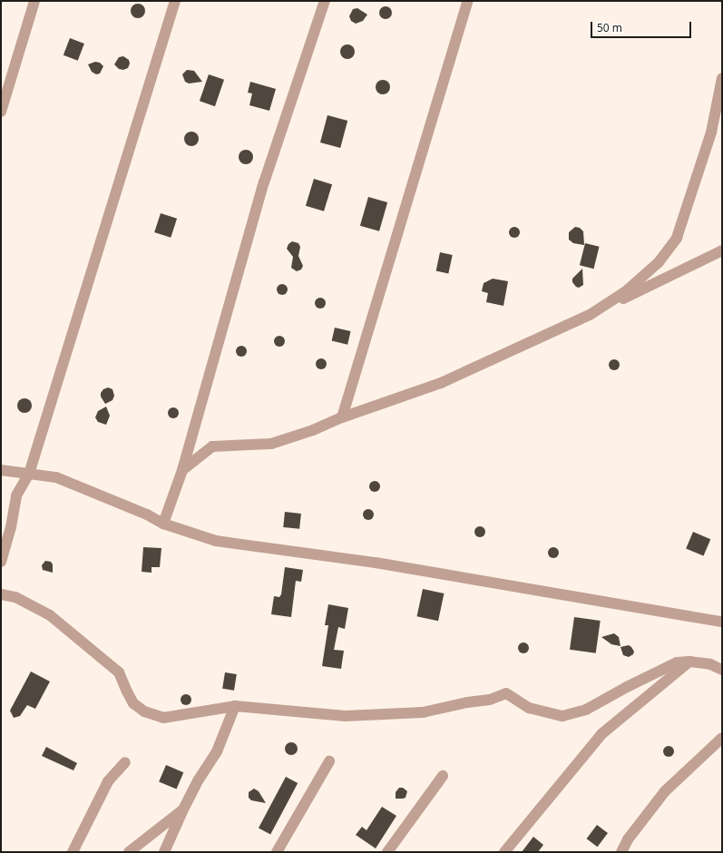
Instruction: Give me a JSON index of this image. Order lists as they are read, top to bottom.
{
  "scale_bar": "50 m"
}
